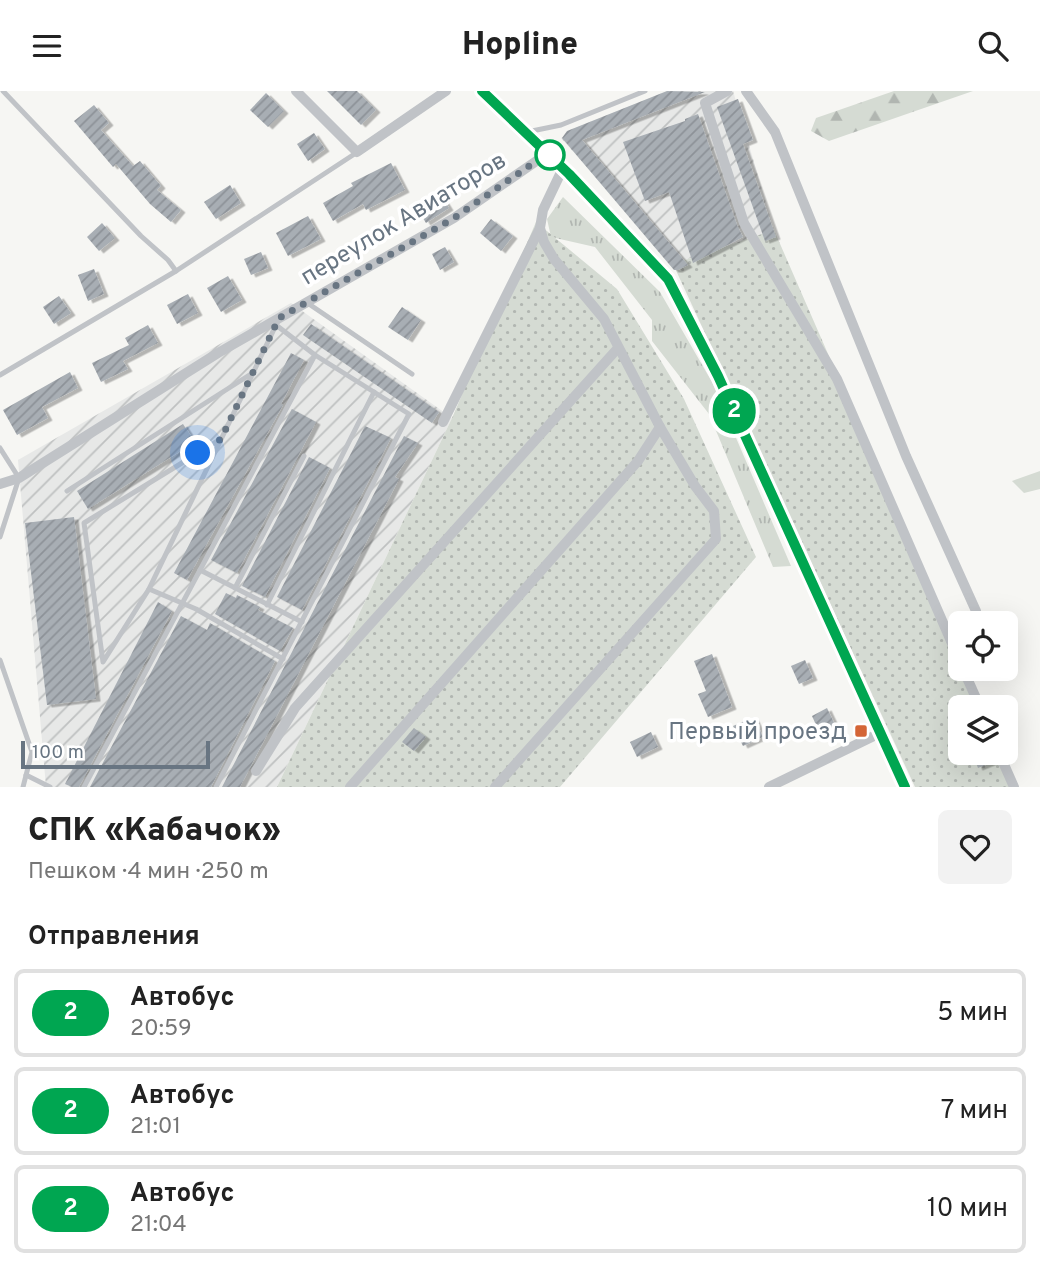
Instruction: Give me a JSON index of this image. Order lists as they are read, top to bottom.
{
  "streets": {
    "street": ["переулок Авиаторов"]
  },
  "places": {
    "transit": ["Первый проезд"]
  },
  "lines": ["bus line 2"],
  "scale_bar": "100 m",
  "page": {
    "header": "Hopline",
    "on_map": "2",
    "scale": "100 m",
    "heading": [
      ["СПК «Кабачок»", "Пешком · 4 мин · 250 m"],
      "Отправления"
    ],
    "list": [
      {
        "mark": "2",
        "name": "Автобус",
        "note": "20:59",
        "value": "5 мин"
      },
      {
        "mark": "2",
        "name": "Автобус",
        "note": "21:01",
        "value": "7 мин"
      },
      {
        "mark": "2",
        "name": "Автобус",
        "note": "21:04",
        "value": "10 мин"
      }
    ]
  }
}
